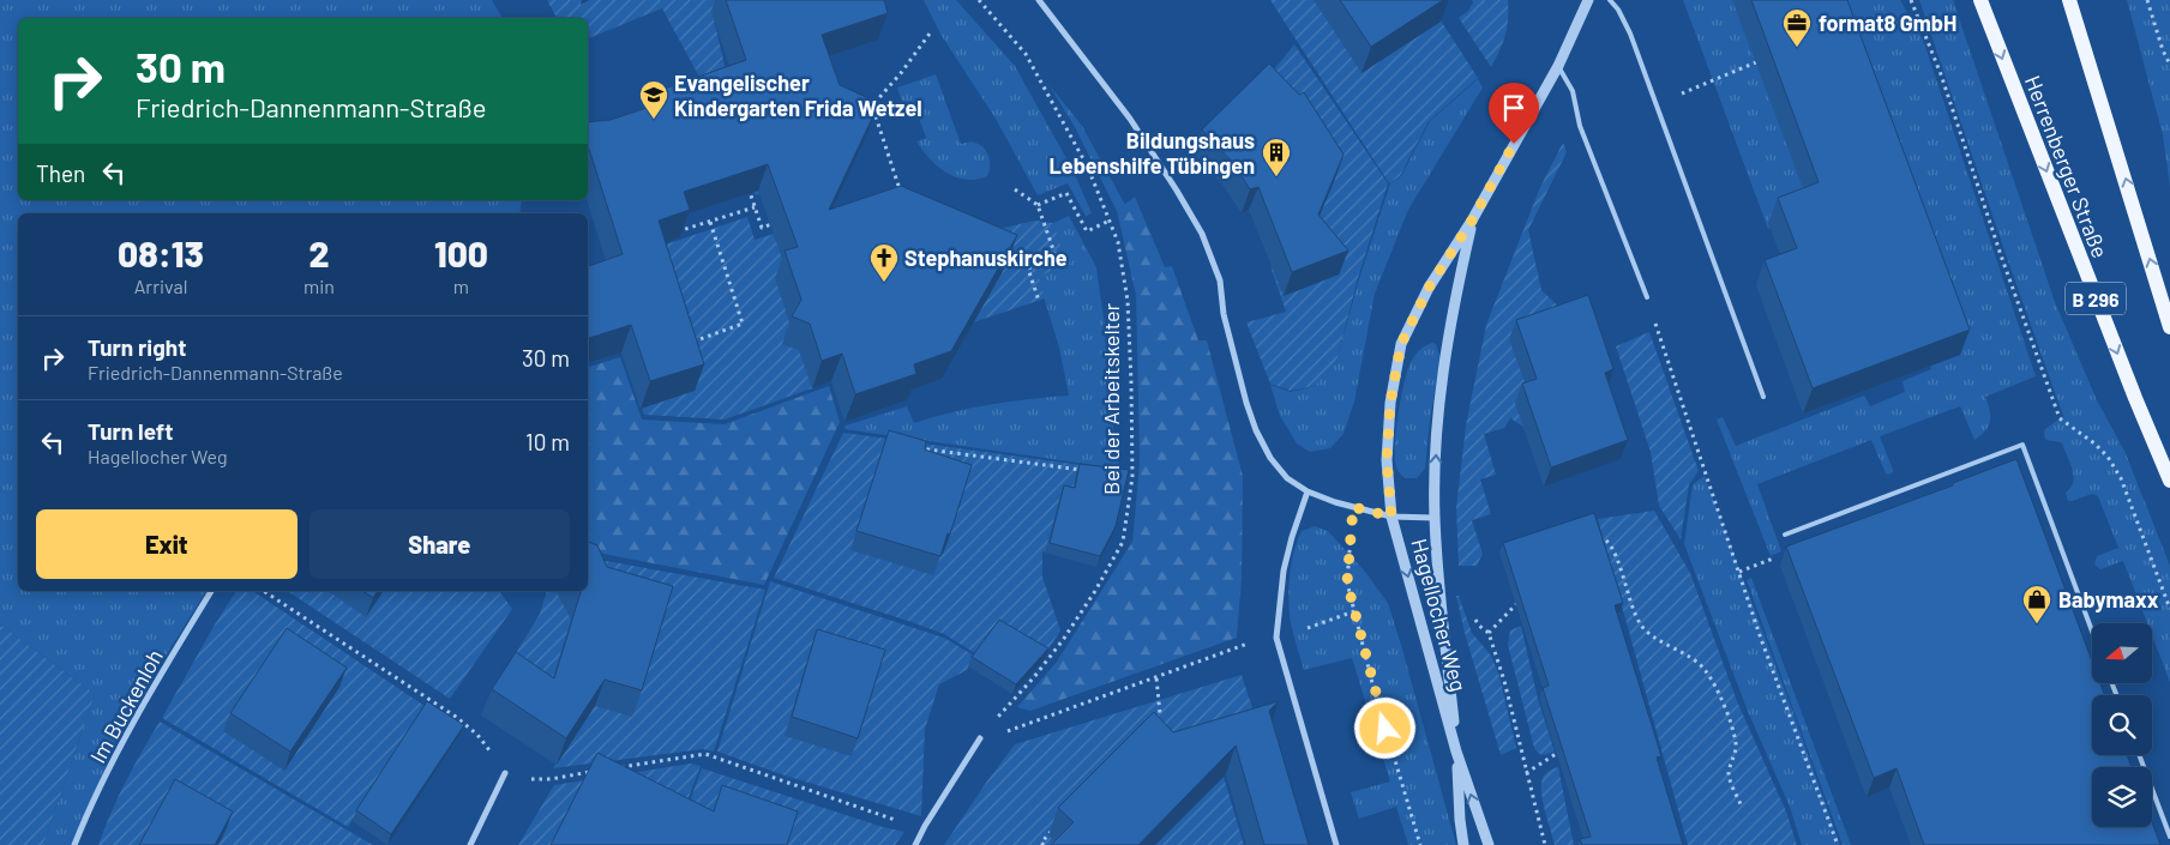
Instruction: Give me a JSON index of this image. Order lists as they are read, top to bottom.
{
  "streets": {
    "main road": ["Herrenberger Straße", "B 296"],
    "street": ["Hagellocher Weg", "Im Buckenloh"],
    "path": ["Bei der Arbeitskelter"]
  },
  "places": {
    "office": ["format8 GmbH"],
    "school or university": ["Evangelischer Kindergarten Frida Wetzel"],
    "building": ["Bildungshaus Lebenshilfe Tübingen"],
    "church": ["Stephanuskirche"],
    "shop": ["Babymaxx"]
  },
  "north": "left",
  "page": {
    "turn": ["30 m", "Friedrich-Dannenmann-Straße"],
    "then": "Then",
    "eta": [
      "08:13",
      "Arrival",
      "2",
      "min",
      "100",
      "m"
    ],
    "list": [
      {
        "name": "Turn right",
        "note": "Friedrich-Dannenmann-Straße",
        "value": "30 m"
      },
      {
        "name": "Turn left",
        "note": "Hagellocher Weg",
        "value": "10 m"
      }
    ],
    "buttons": ["Exit", "Share"]
  }
}
